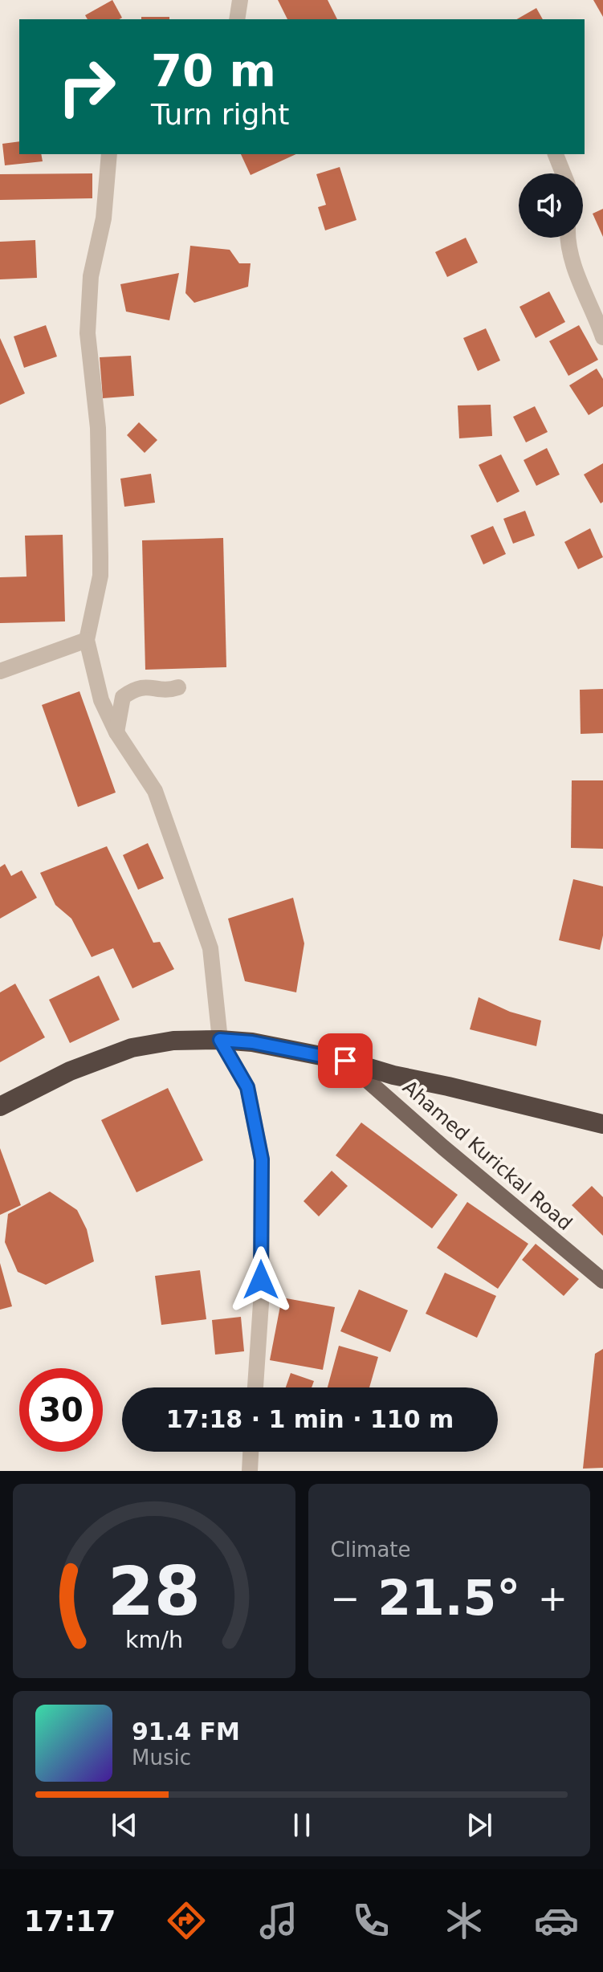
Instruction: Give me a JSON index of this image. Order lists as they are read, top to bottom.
{
  "streets": {
    "main road": ["Ahamed Kurickal Road"]
  },
  "page": {
    "turn": ["70 m", "Turn right"],
    "limit": "30",
    "trip": "17:18 · 1 min · 110 m",
    "tile": "Climate",
    "heat": ["−", "21.5°", "+"],
    "song": ["91.4 FM", "Music"],
    "tabs": "17:17",
    "gauge": ["28", "km/h"]
  }
}
